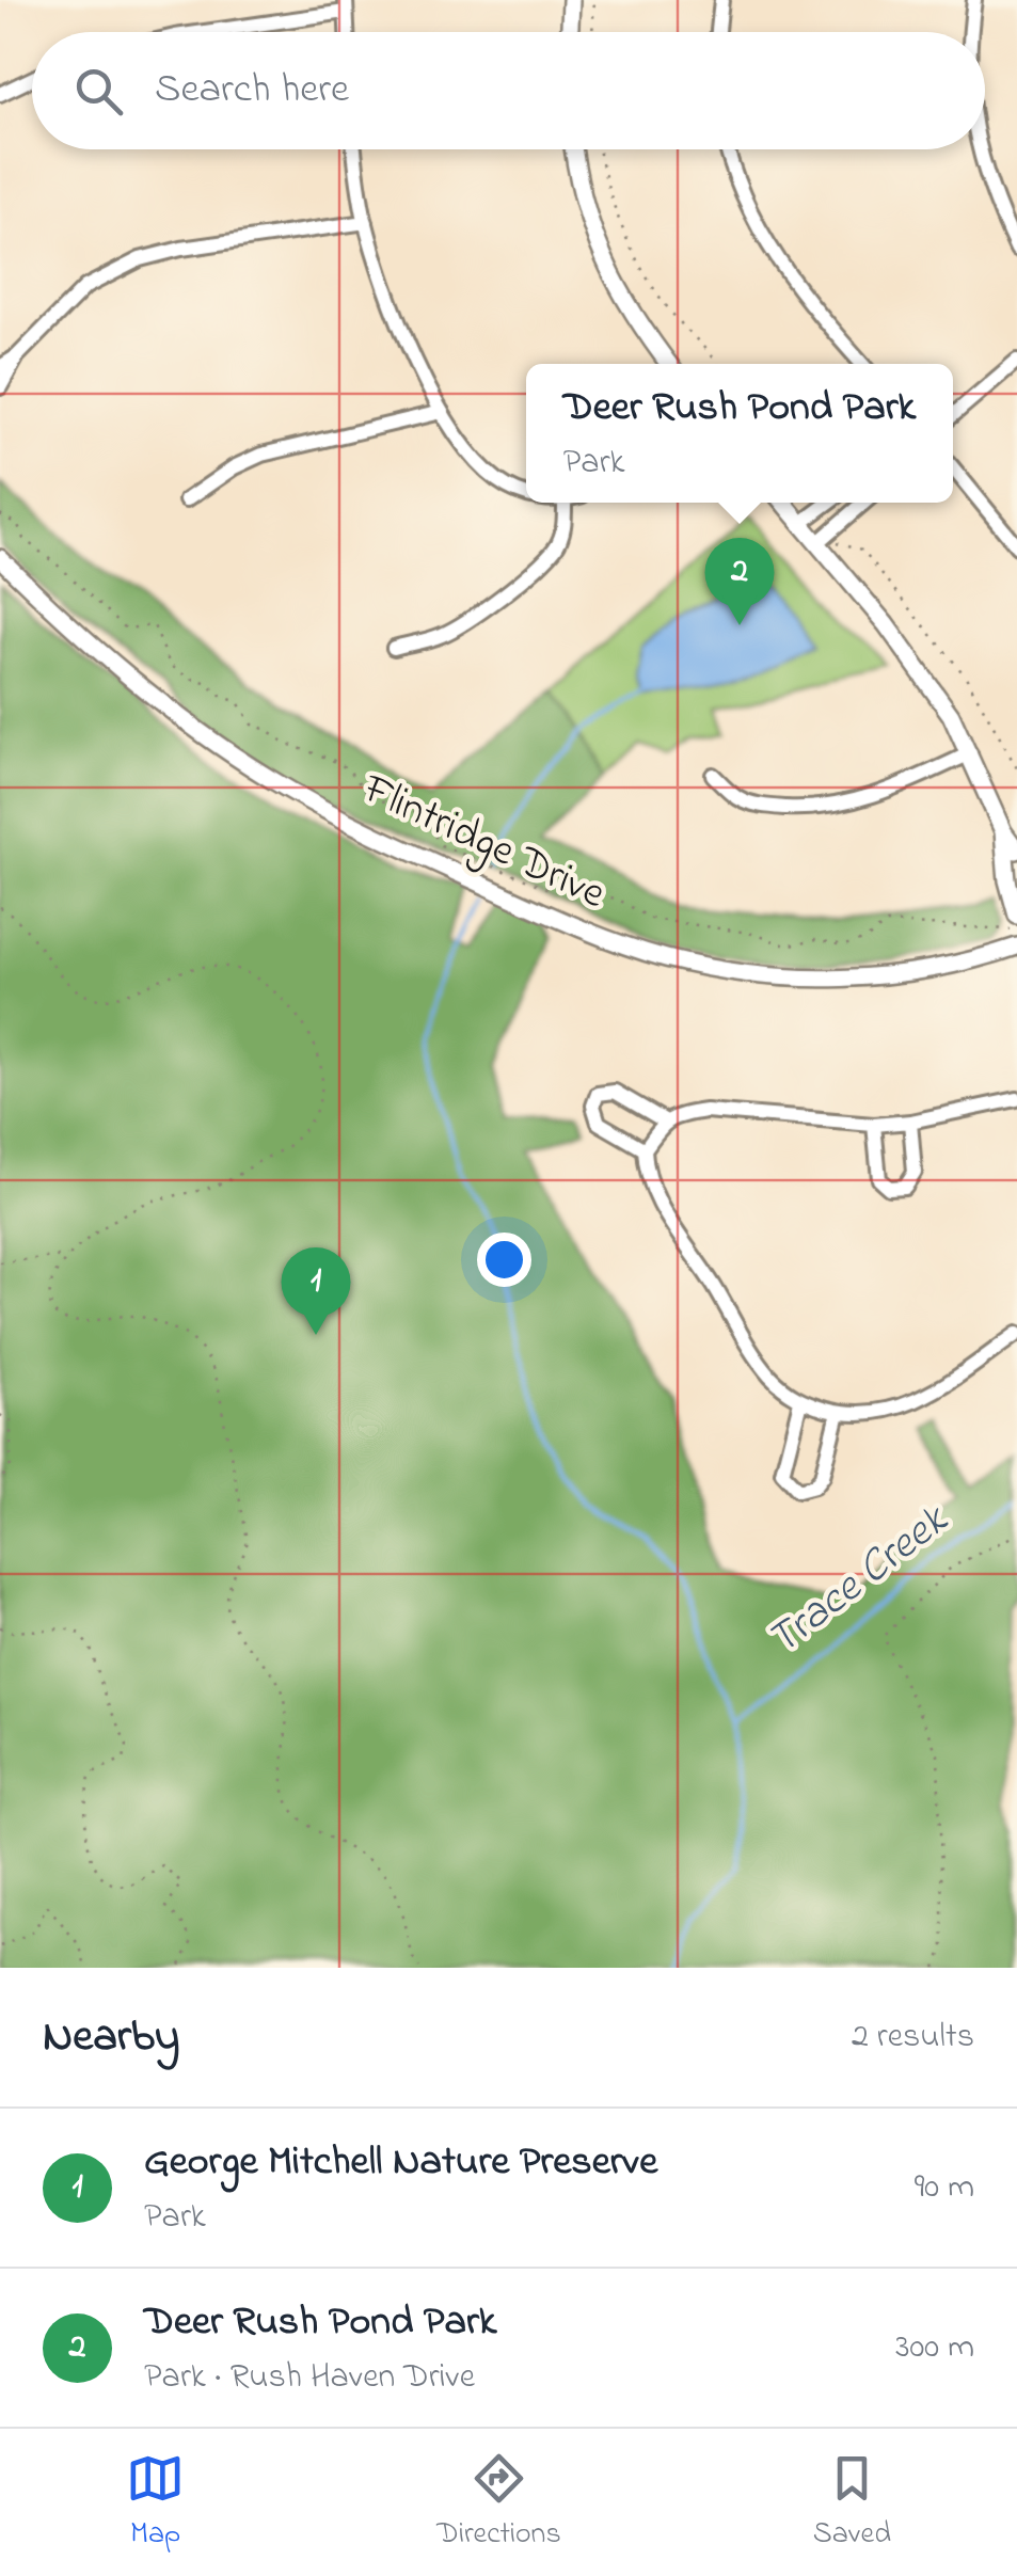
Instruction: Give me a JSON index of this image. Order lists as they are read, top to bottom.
{
  "streets": {
    "street": ["Flintridge Drive"]
  },
  "water": ["Trace Creek"],
  "page": {
    "search": "Search here",
    "popup": ["Deer Rush Pond Park", "Park"],
    "pins": ["2", "1"],
    "heading": ["Nearby", "2 results"],
    "list": [
      {
        "mark": "1",
        "name": "George Mitchell Nature Preserve",
        "note": "Park",
        "value": "90 m"
      },
      {
        "mark": "2",
        "name": "Deer Rush Pond Park",
        "note": "Park · Rush Haven Drive",
        "value": "300 m"
      }
    ],
    "nav": ["Map", "Directions", "Saved"]
  }
}
